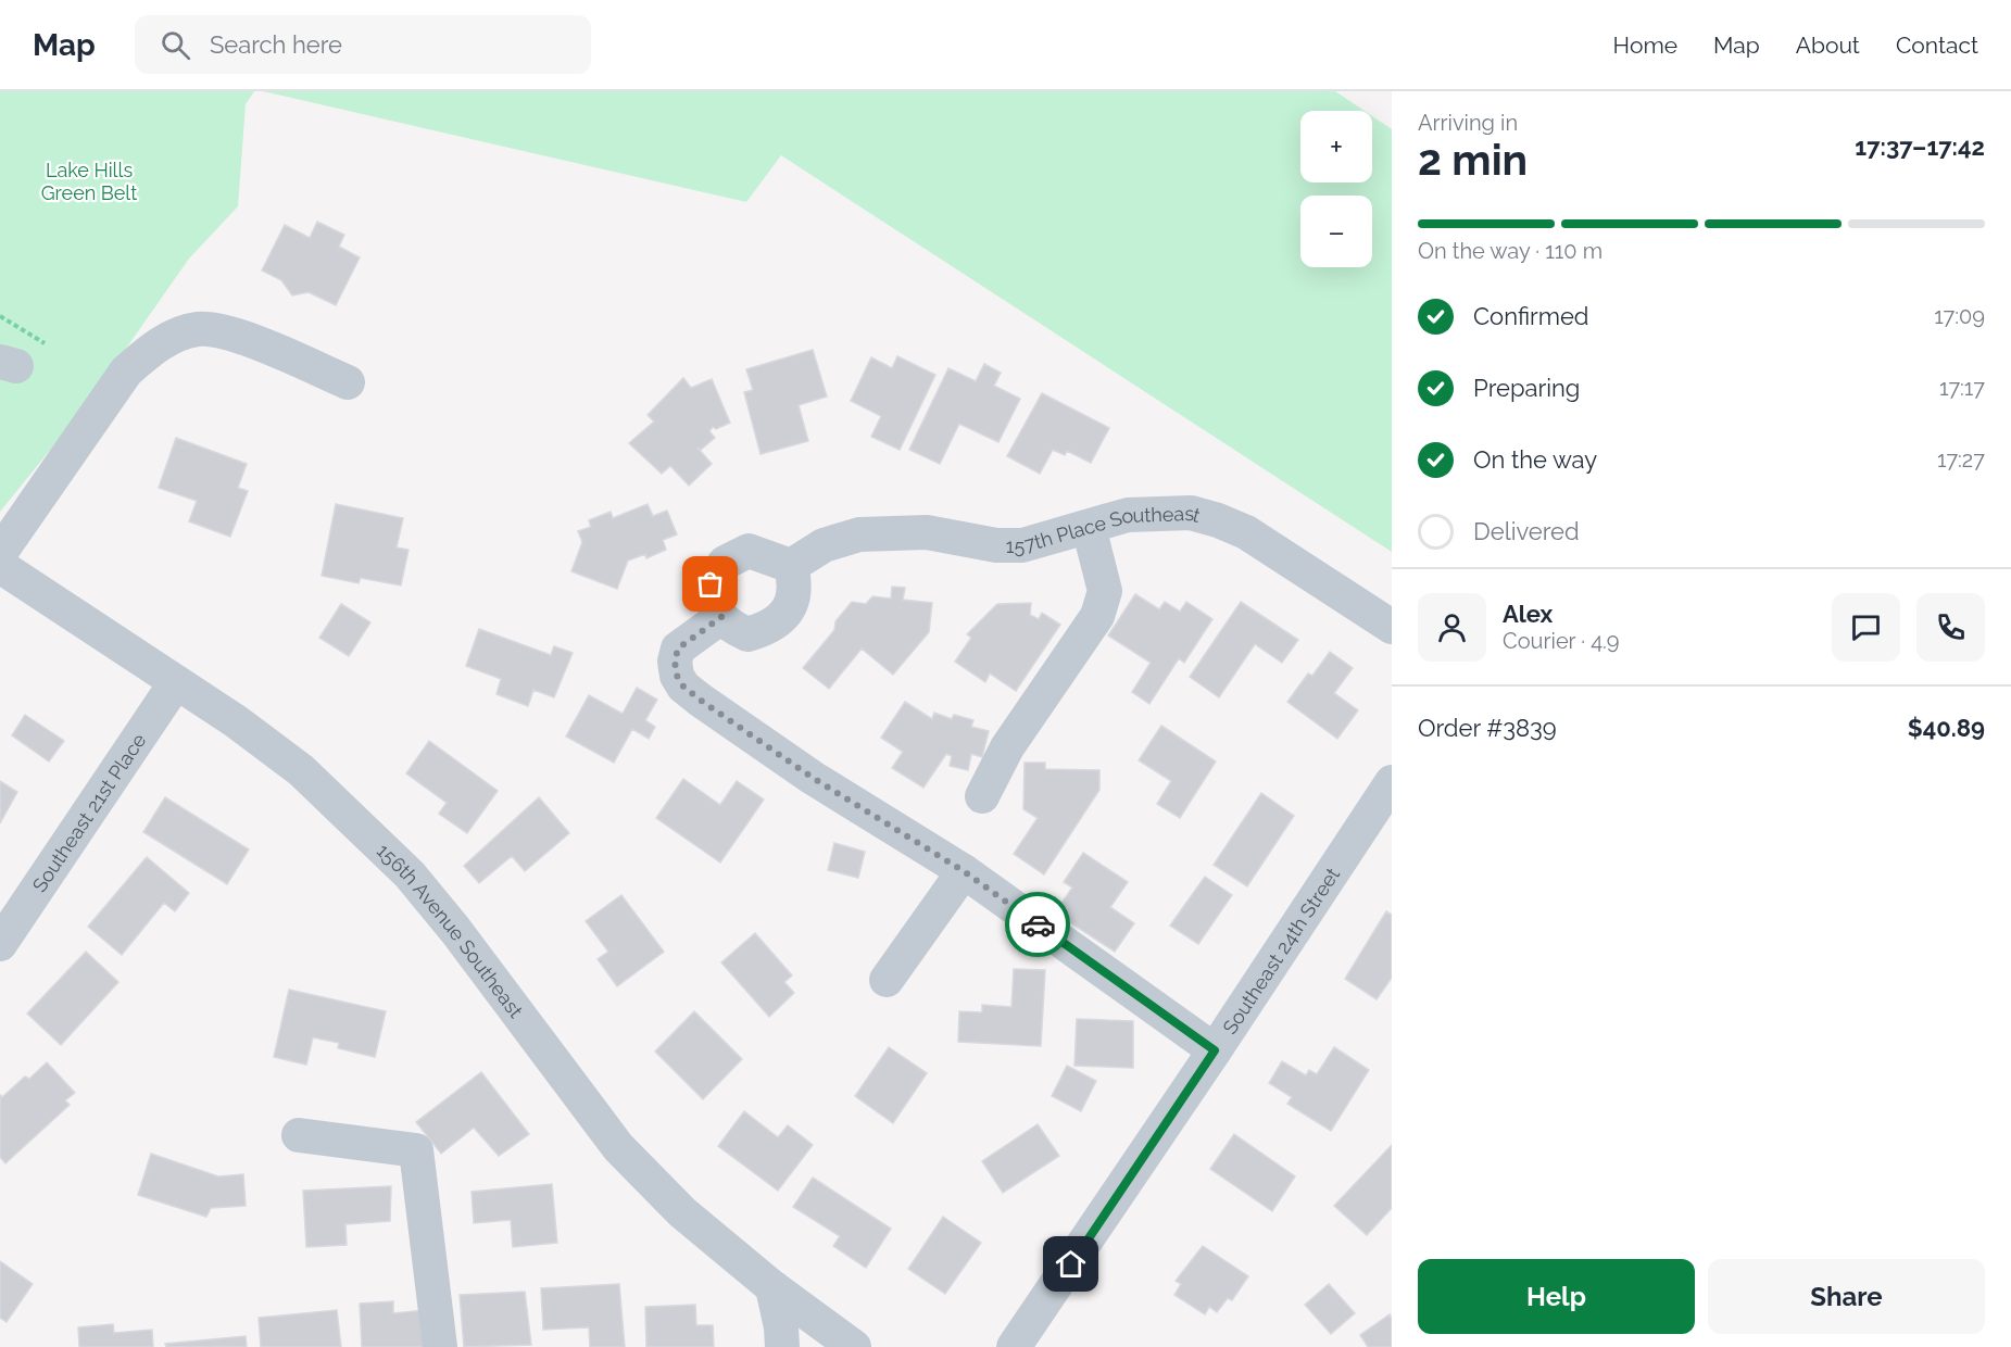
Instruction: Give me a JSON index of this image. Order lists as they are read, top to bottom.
{
  "streets": {
    "street": [
      "157th Place Southeast",
      "Southeast 21st Place",
      "156th Avenue Southeast",
      "Southeast 24th Street"
    ]
  },
  "crossings": [
    ["Southeast 21st Place", "156th Avenue Southeast"]
  ],
  "parks": ["Lake Hills Green Belt"],
  "page": {
    "header": "Map",
    "search": "Search here",
    "nav": [
      "Home",
      "Map",
      "About",
      "Contact"
    ],
    "heading": ["2 min", "Arriving in", "17:37–17:42"],
    "panel": [
      "Alex",
      "Courier · 4.9",
      "Order #3839",
      "$40.89"
    ],
    "map_buttons": ["+", "−"],
    "bar": "On the way · 110 m",
    "list": [
      ["Confirmed", "17:09"],
      ["Preparing", "17:17"],
      ["On the way", "17:27"],
      "Delivered"
    ],
    "buttons": ["Help", "Share"]
  }
}
